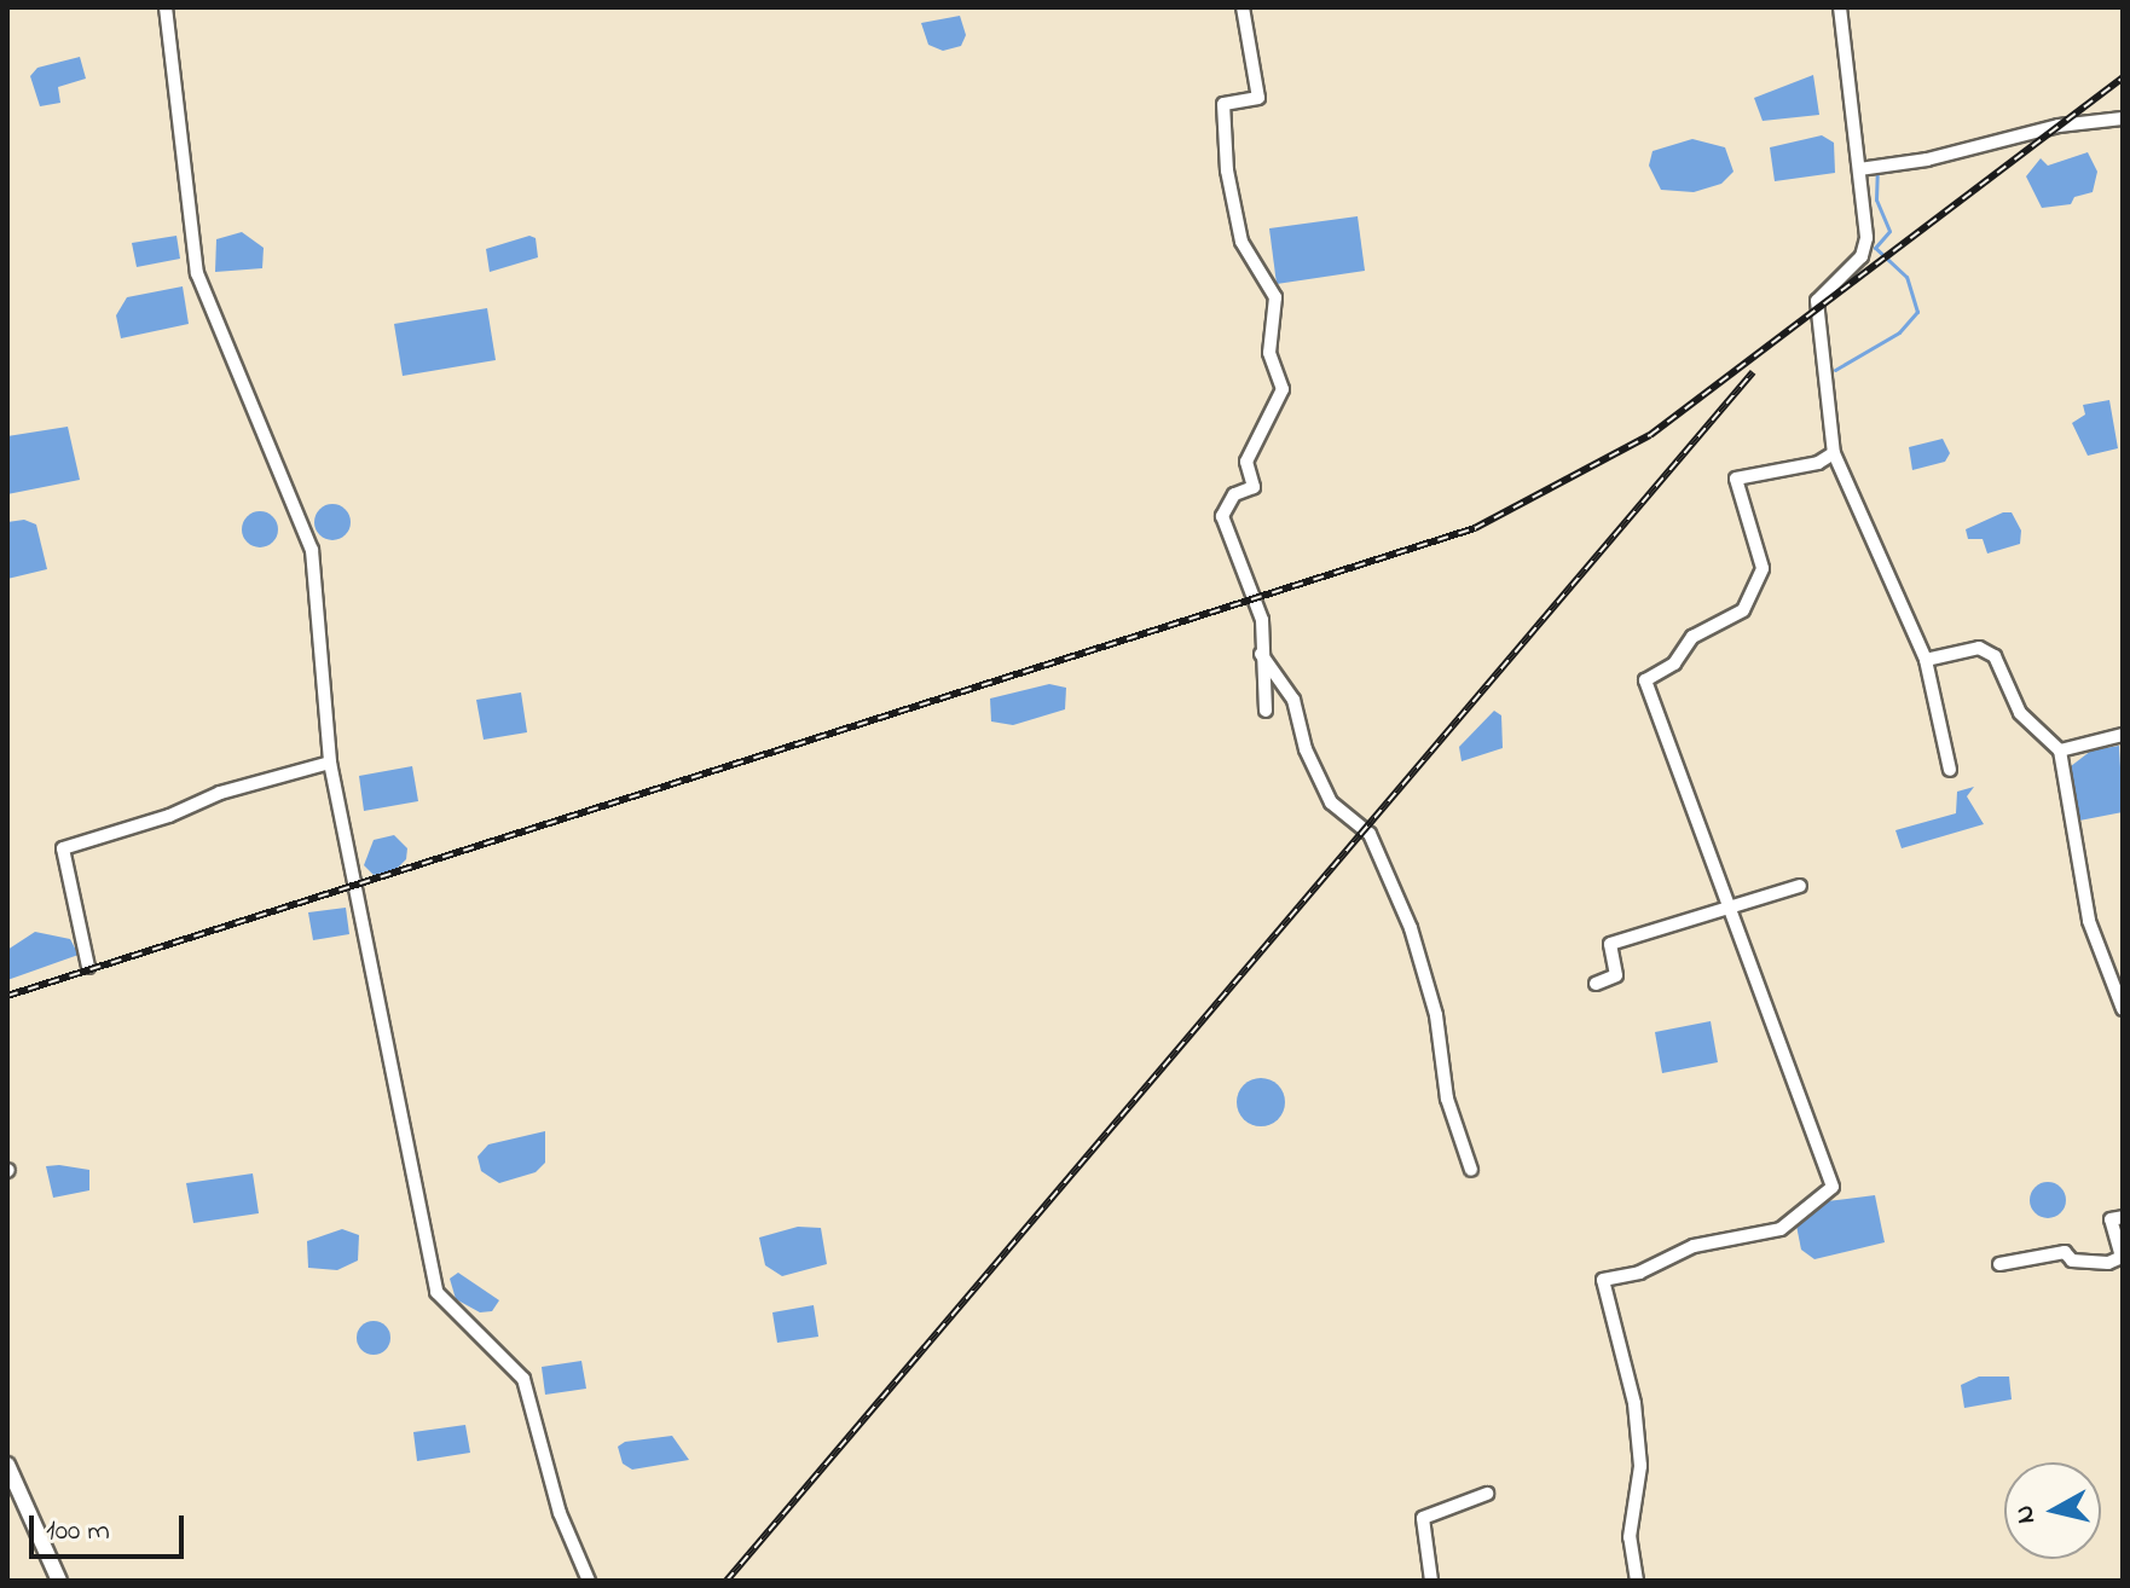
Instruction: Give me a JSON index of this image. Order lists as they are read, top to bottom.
{
  "scale_bar": "100 m",
  "north": "left"
}
